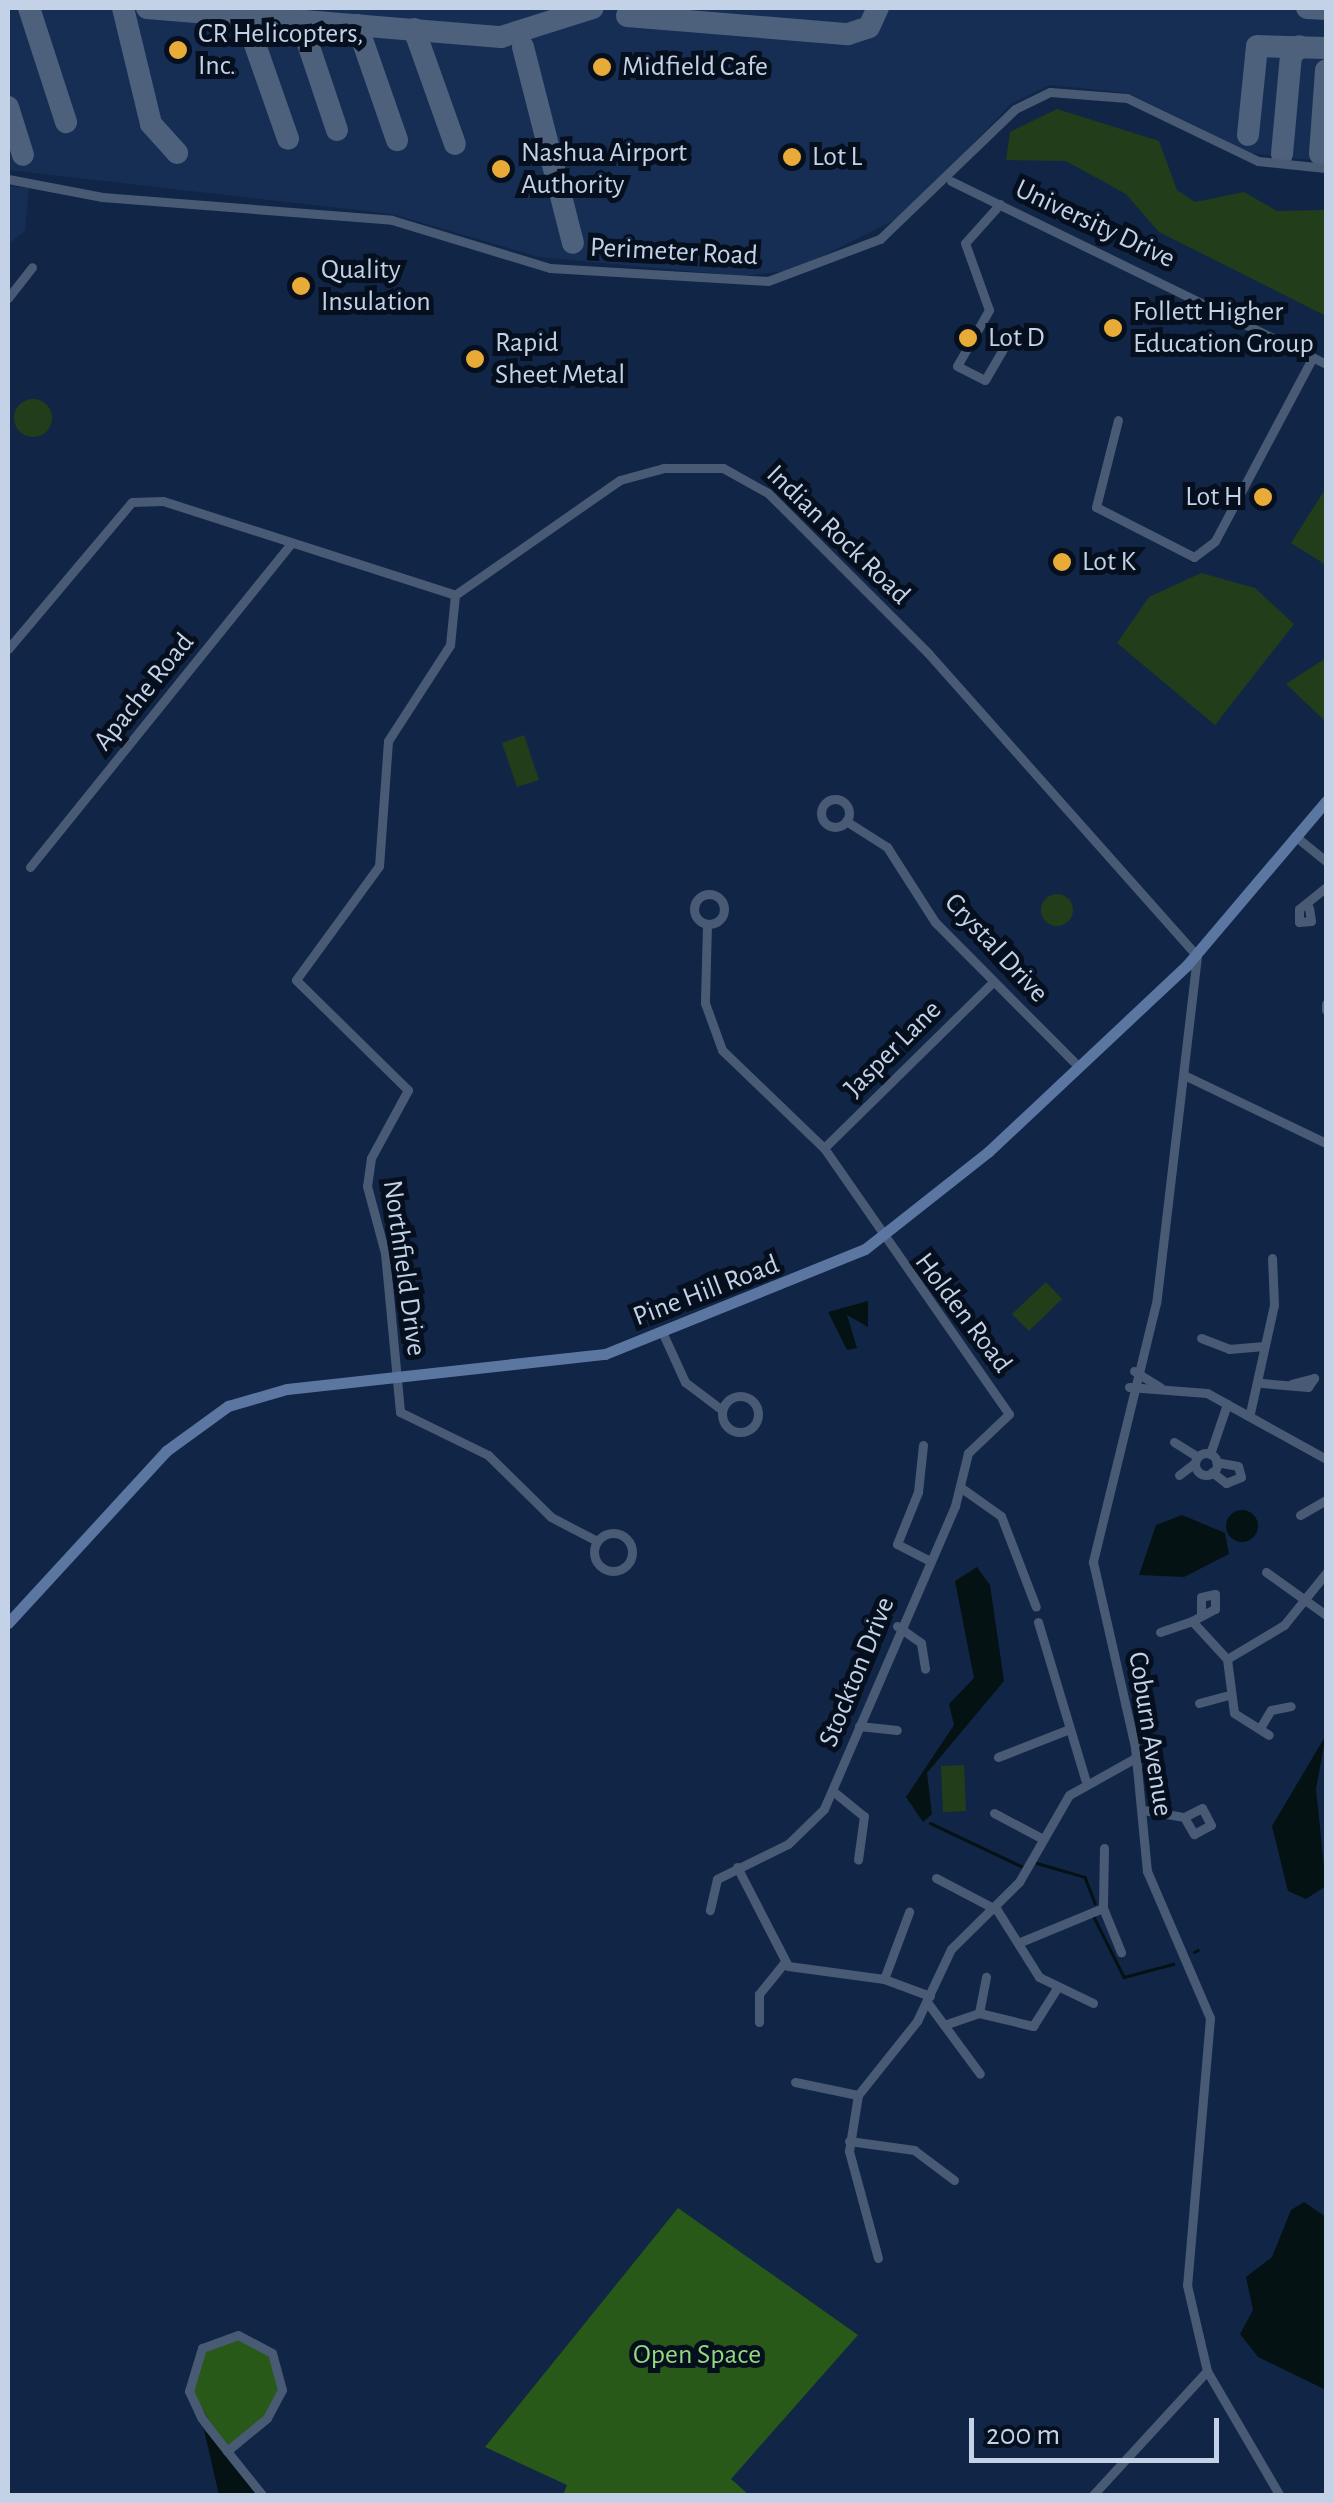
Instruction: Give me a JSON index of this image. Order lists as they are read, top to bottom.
{
  "streets": {
    "street": [
      "University Drive",
      "Perimeter Road",
      "Indian Rock Road",
      "Apache Road",
      "Crystal Drive",
      "Jasper Lane",
      "Northfield Drive",
      "Pine Hill Road",
      "Holden Road",
      "Stockton Drive",
      "Coburn Avenue"
    ]
  },
  "crossings": [
    ["University Drive", "Perimeter Road"],
    ["Indian Rock Road", "Northfield Drive"],
    ["Indian Rock Road", "Pine Hill Road"],
    ["Indian Rock Road", "Coburn Avenue"],
    ["Crystal Drive", "Jasper Lane"],
    ["Crystal Drive", "Pine Hill Road"],
    ["Jasper Lane", "Holden Road"],
    ["Northfield Drive", "Pine Hill Road"],
    ["Pine Hill Road", "Holden Road"],
    ["Pine Hill Road", "Coburn Avenue"],
    ["Holden Road", "Stockton Drive"]
  ],
  "parks": ["Open Space"],
  "places": [
    "CR Helicopters, Inc.",
    "Midfield Cafe",
    "Lot L",
    "Nashua Airport Authority",
    "Quality Insulation",
    "Follett Higher Education Group",
    "Lot D",
    "Rapid Sheet Metal",
    "Lot H",
    "Lot K"
  ],
  "scale_bar": "200 m"
}
